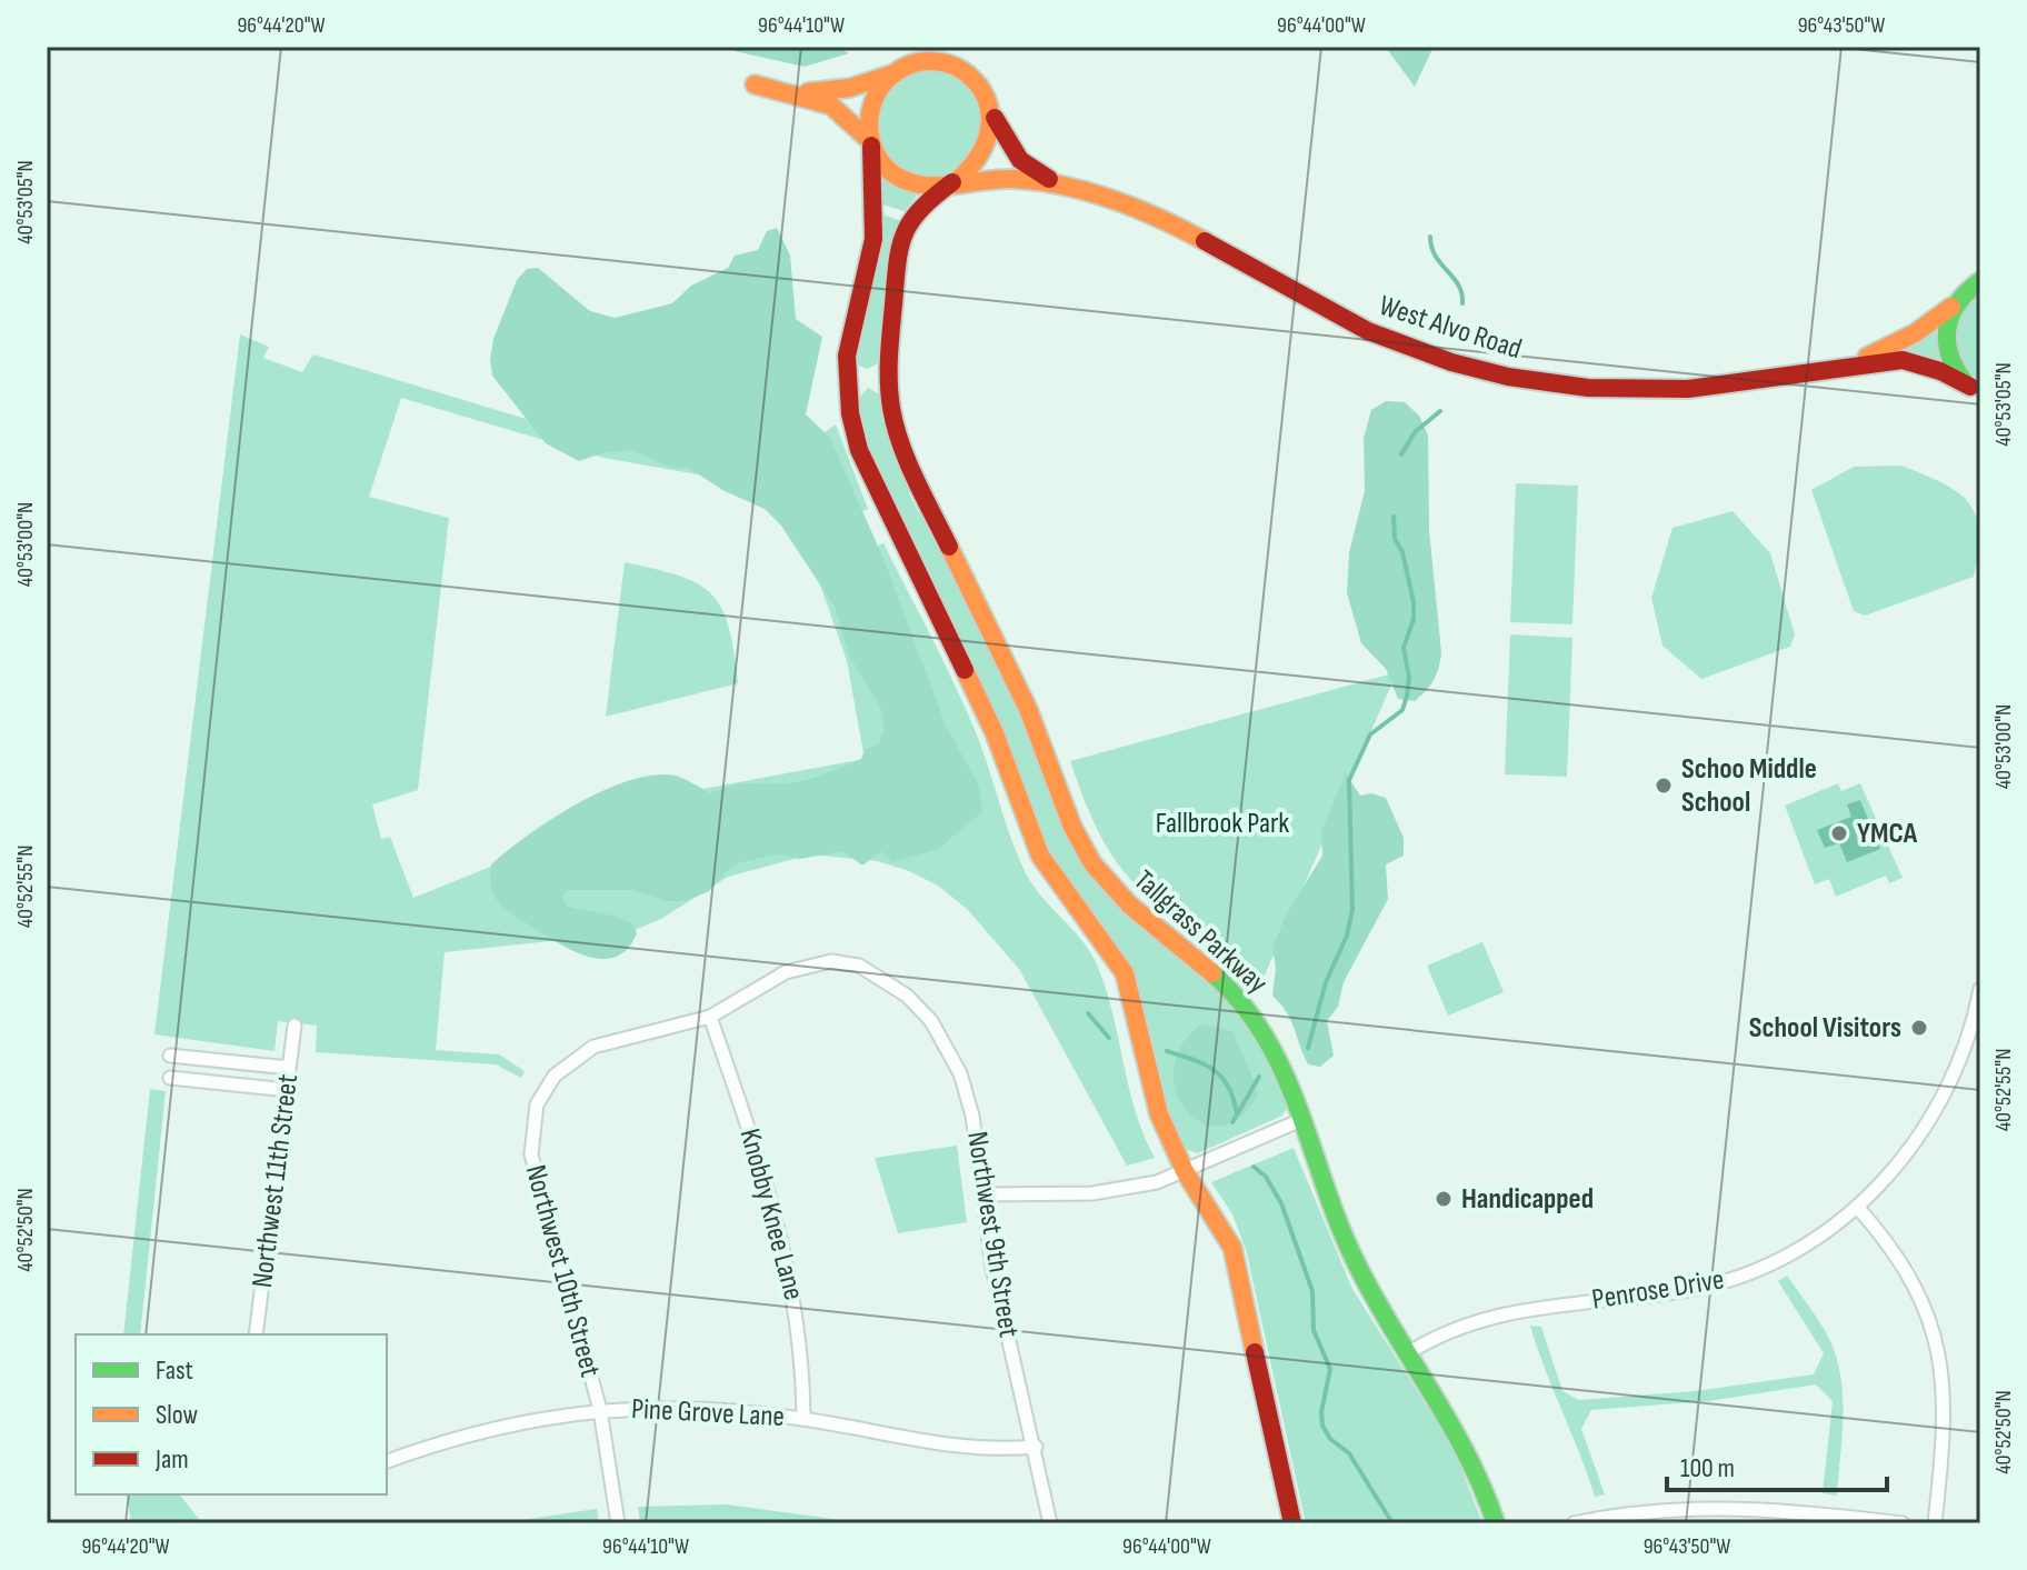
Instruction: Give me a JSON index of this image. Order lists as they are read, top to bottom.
{
  "streets": {
    "street": [
      "West Alvo Road",
      "Tallgrass Parkway",
      "Northwest 11th Street",
      "Knobby Knee Lane",
      "Northwest 9th Street",
      "Northwest 10th Street",
      "Penrose Drive",
      "Pine Grove Lane"
    ]
  },
  "crossings": [
    ["West Alvo Road", "Tallgrass Parkway"],
    ["Tallgrass Parkway", "Penrose Drive"],
    ["Knobby Knee Lane", "Northwest 9th Street"],
    ["Knobby Knee Lane", "Northwest 10th Street"],
    ["Knobby Knee Lane", "Pine Grove Lane"],
    ["Northwest 9th Street", "Northwest 10th Street"],
    ["Northwest 9th Street", "Pine Grove Lane"],
    ["Northwest 10th Street", "Pine Grove Lane"]
  ],
  "parks": ["Fallbrook Park"],
  "places": [
    "Schoo Middle School",
    "YMCA",
    "School Visitors",
    "Handicapped"
  ],
  "legend": ["Fast", "Slow", "Jam"],
  "scale_bar": "100 m",
  "coordinates": [
    "96°44'20\"W",
    "96°44'10\"W",
    "96°44'00\"W",
    "96°43'50\"W",
    "40°53'05\"N",
    "40°53'00\"N",
    "40°52'55\"N",
    "40°52'50\"N"
  ]
}
